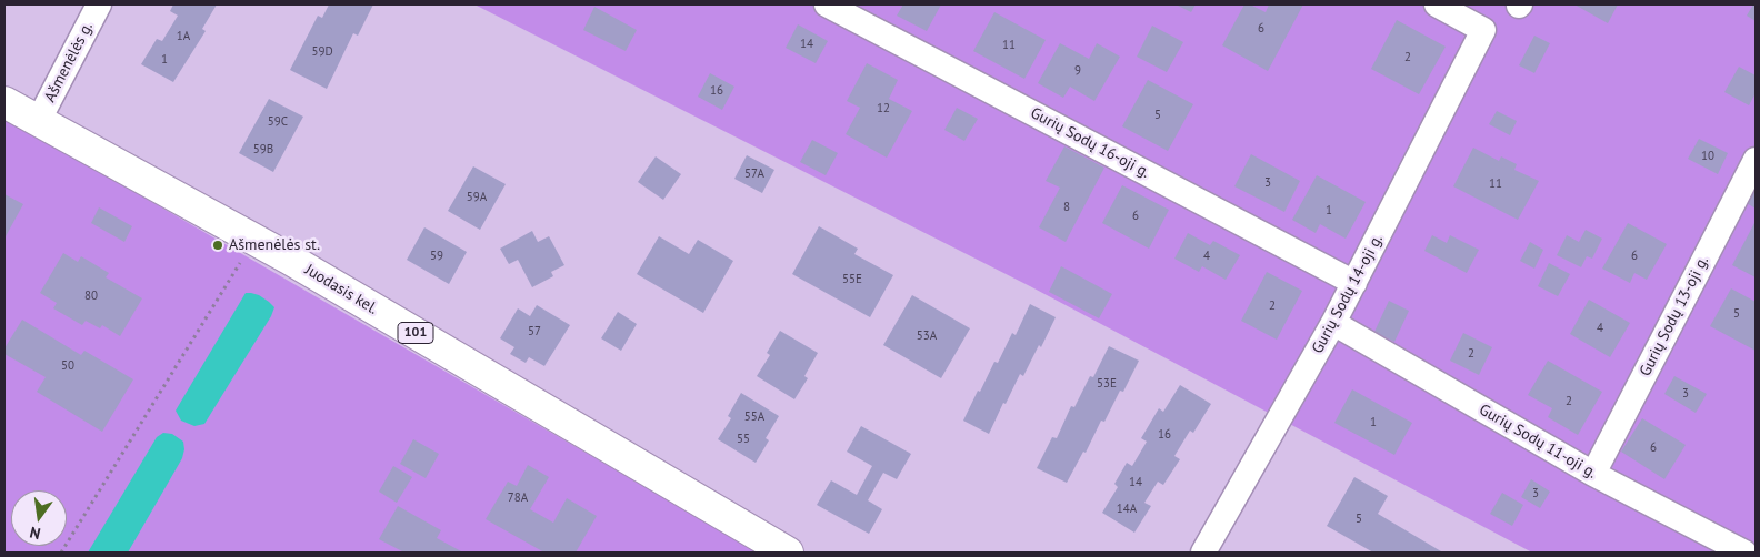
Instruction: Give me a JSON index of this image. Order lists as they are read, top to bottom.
{
  "streets": {
    "main road": ["Juodasis kel.", "101"],
    "street": [
      "Ašmenėlės g.",
      "Gurių Sodų 16-oji g.",
      "Gurių Sodų 14-oji g.",
      "Gurių Sodų 13-oji g.",
      "Gurių Sodų 11-oji g."
    ]
  },
  "crossings": [
    ["Ašmenėlės g.", "Juodasis kel."],
    ["Gurių Sodų 16-oji g.", "Gurių Sodų 14-oji g."],
    ["Gurių Sodų 14-oji g.", "Gurių Sodų 11-oji g."],
    ["Gurių Sodų 13-oji g.", "Gurių Sodų 11-oji g."]
  ],
  "places": ["Ašmenėlės st."],
  "house_numbers": [
    "6",
    "1A",
    "14",
    "11",
    "59D",
    "2",
    "1",
    "9",
    "16",
    "12",
    "5",
    "59C",
    "59B",
    "10",
    "57A",
    "3",
    "11",
    "59A",
    "8",
    "1",
    "6",
    "59",
    "4",
    "6",
    "55E",
    "80",
    "2",
    "5",
    "4",
    "57",
    "53A",
    "2",
    "50",
    "53E",
    "3",
    "2",
    "55A",
    "1",
    "16",
    "55",
    "6",
    "14",
    "3",
    "78A",
    "14A",
    "5"
  ],
  "north": "bottom"
}
